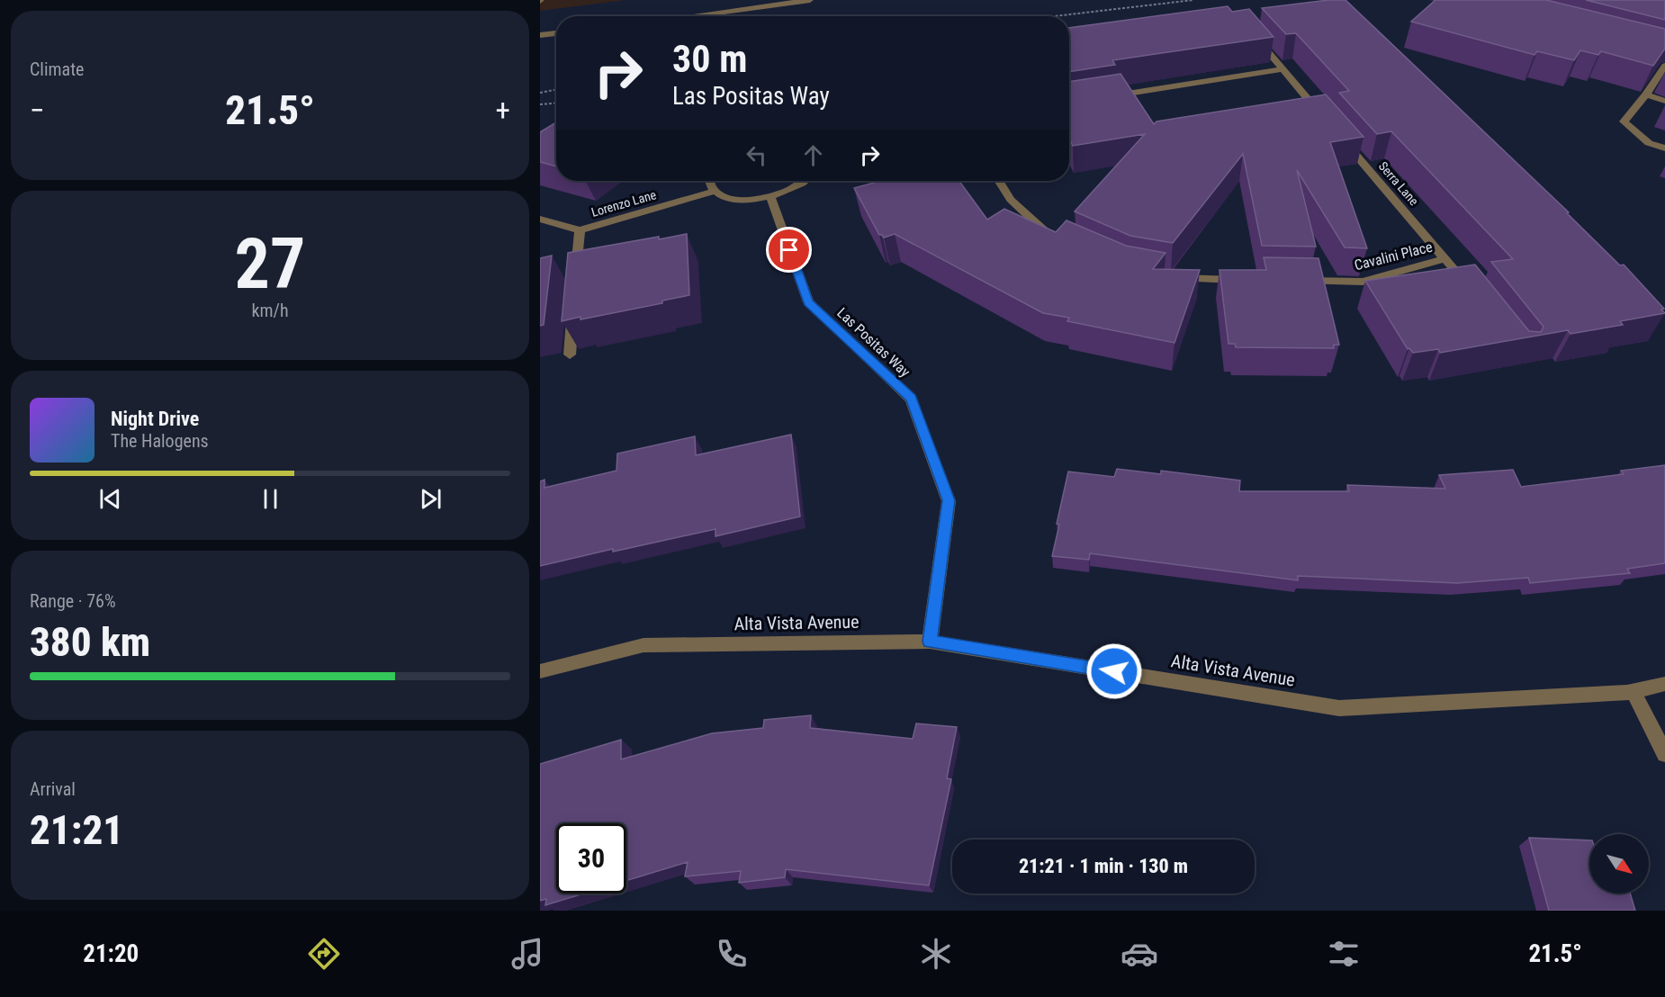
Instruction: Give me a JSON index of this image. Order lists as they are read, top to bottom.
{
  "streets": {
    "street": [
      "Serra Lane",
      "Lorenzo Lane",
      "Cavalini Place",
      "Las Positas Way",
      "Alta Vista Avenue"
    ]
  },
  "crossings": [
    ["Serra Lane", "Cavalini Place"],
    ["Las Positas Way", "Alta Vista Avenue"]
  ],
  "north": "bottom right",
  "page": {
    "tile": [
      "Climate",
      ["27", "km/h"],
      ["Range · 76%", "380 km"],
      ["Arrival", "21:21"]
    ],
    "turn": ["30 m", "Las Positas Way"],
    "heat": ["−", "21.5°", "+"],
    "song": ["Night Drive", "The Halogens"],
    "limit": "30",
    "trip": "21:21 · 1 min · 130 m",
    "tabs": ["21:20", "21.5°"]
  }
}
